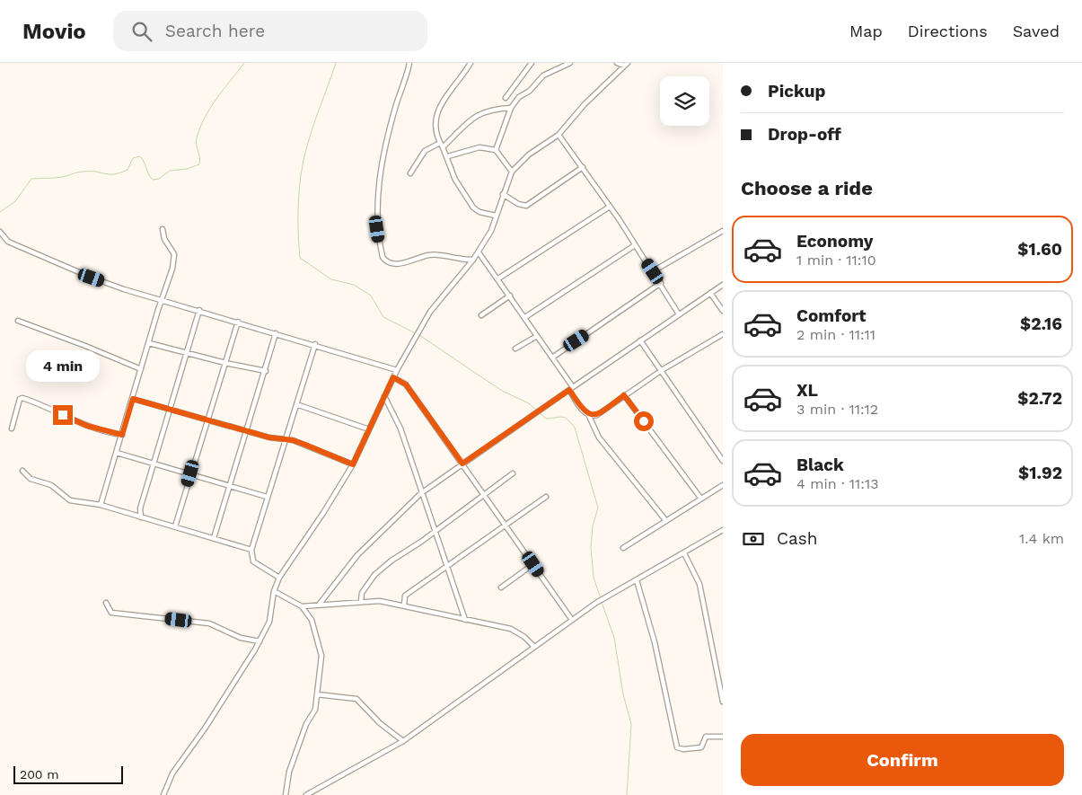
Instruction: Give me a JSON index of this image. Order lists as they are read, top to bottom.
{
  "scale_bar": "200 m",
  "page": {
    "header": "Movio",
    "search": "Search here",
    "nav": ["Map", "Directions", "Saved"],
    "banner": ["Pickup", "Drop-off"],
    "heading": "Choose a ride",
    "list": [
      {
        "name": "Economy",
        "note": "1 min · 11:10",
        "value": "$1.60"
      },
      {
        "name": "Comfort",
        "note": "2 min · 11:11",
        "value": "$2.16"
      },
      {
        "name": "XL",
        "note": "3 min · 11:12",
        "value": "$2.72"
      },
      {
        "name": "Black",
        "note": "4 min · 11:13",
        "value": "$1.92"
      }
    ],
    "bubble": "4 min",
    "pay": ["Cash", "1.4 km"],
    "buttons": "Confirm",
    "scale": "200 m"
  }
}
